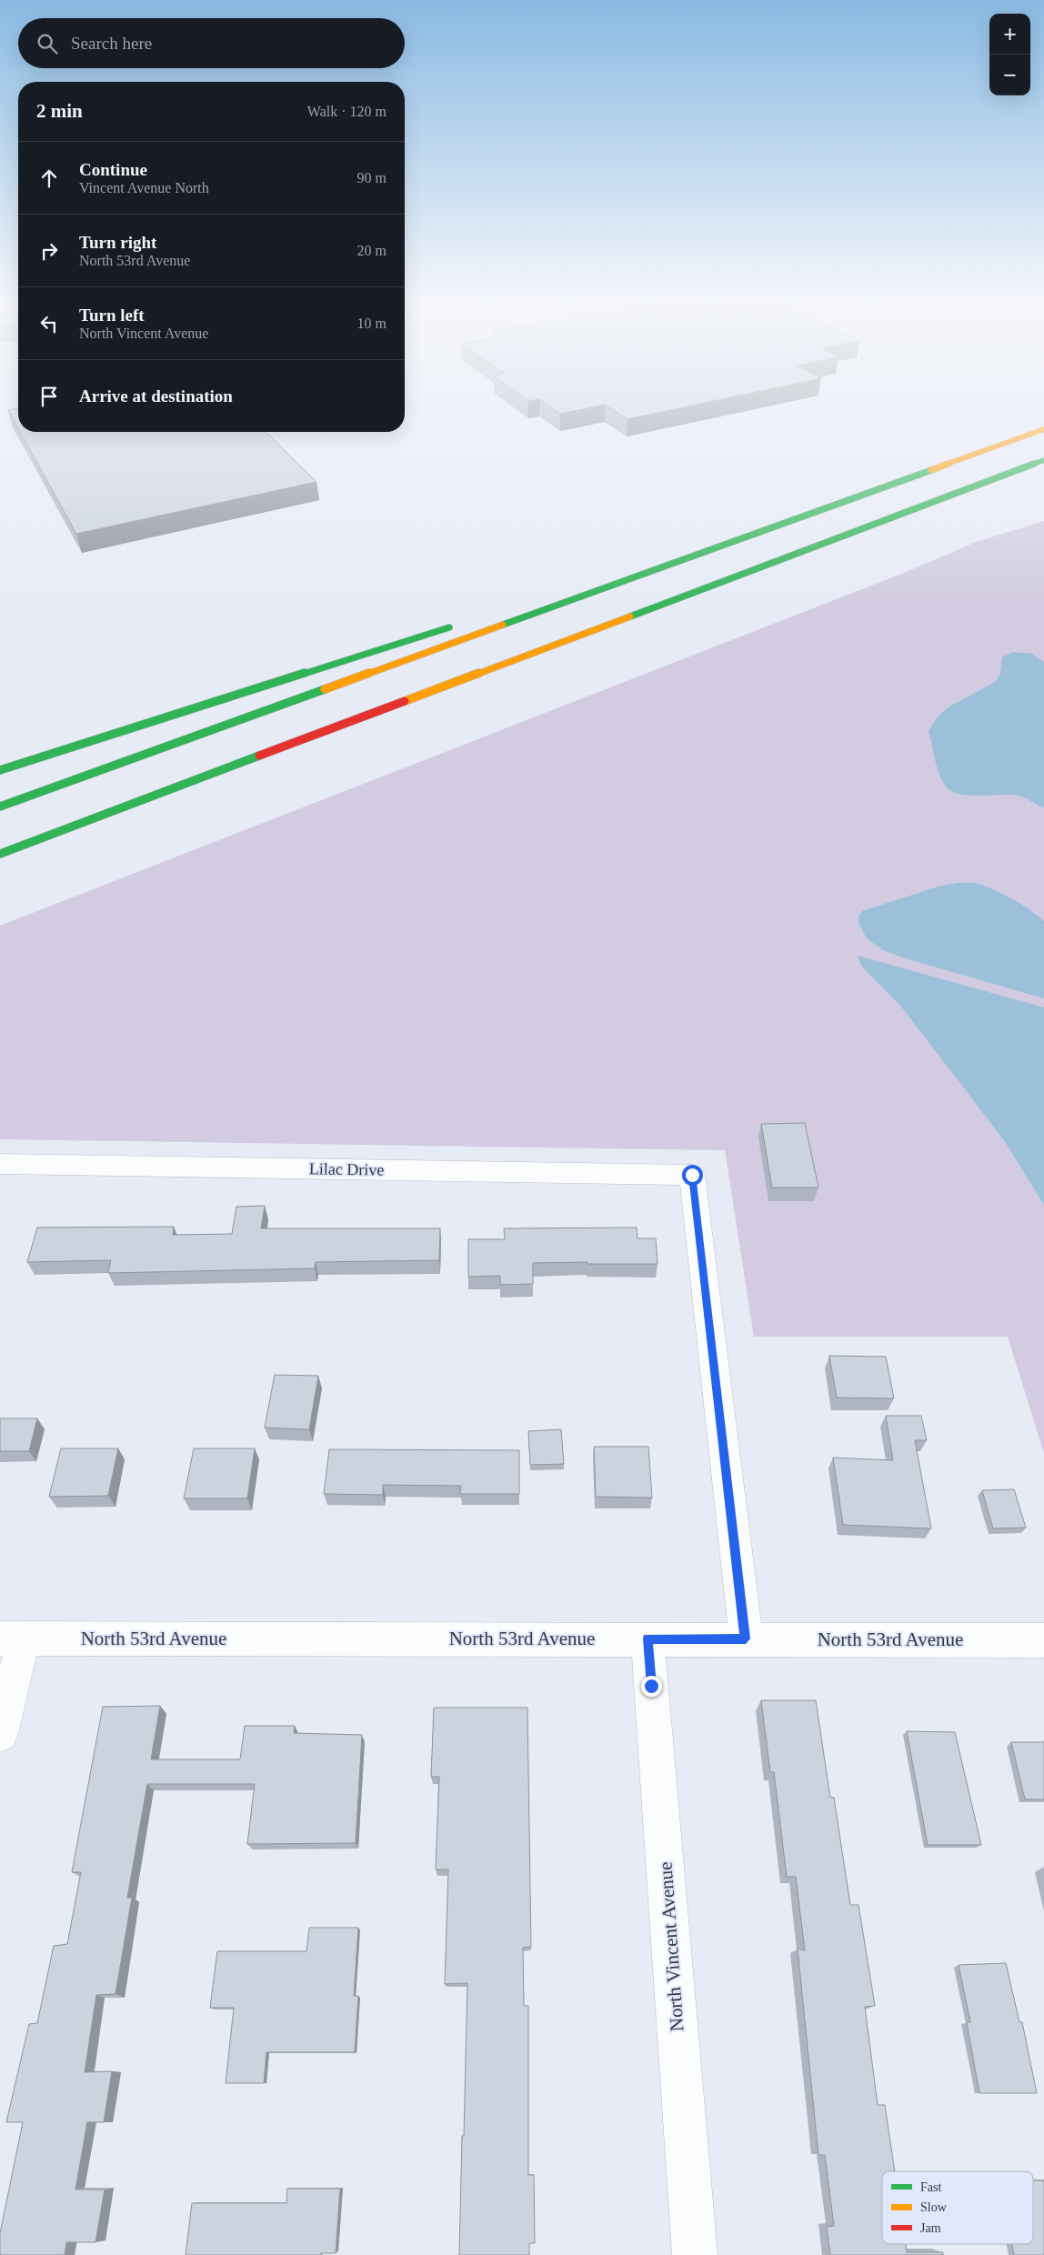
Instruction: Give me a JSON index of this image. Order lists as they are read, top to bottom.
{
  "streets": {
    "street": ["Lilac Drive", "North 53rd Avenue", "North Vincent Avenue"]
  },
  "crossings": [
    ["Lilac Drive", "North 53rd Avenue"],
    ["North 53rd Avenue", "North Vincent Avenue"]
  ],
  "legend": ["Fast", "Slow", "Jam"],
  "page": {
    "map_buttons": ["+", "−"],
    "search": "Search here",
    "heading": ["2 min", "Walk · 120 m"],
    "list": [
      ["Continue", "Vincent Avenue North", "90 m"],
      ["Turn right", "North 53rd Avenue", "20 m"],
      ["Turn left", "North Vincent Avenue", "10 m"],
      "Arrive at destination"
    ]
  }
}
